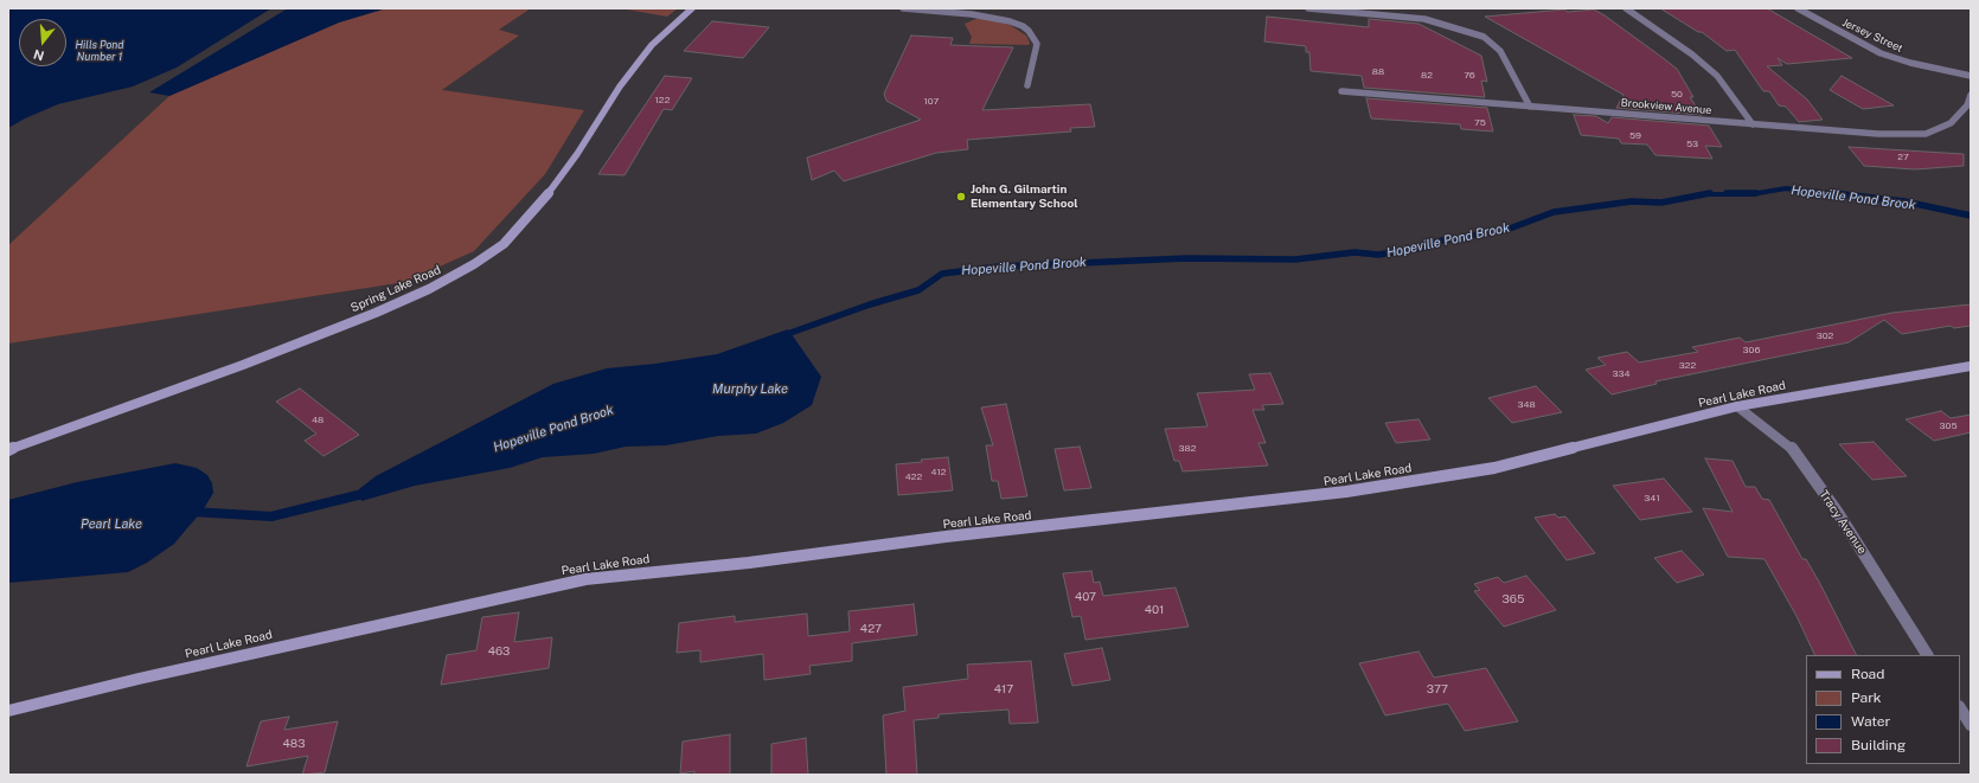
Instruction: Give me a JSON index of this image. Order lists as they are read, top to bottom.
{
  "streets": {
    "main road": ["Spring Lake Road", "Pearl Lake Road"],
    "street": ["Jersey Street", "Brookview Avenue", "Tracy Avenue"]
  },
  "crossings": [
    ["Pearl Lake Road", "Tracy Avenue"]
  ],
  "water": [
    "Hills Pond Number 1",
    "Hopeville Pond Brook",
    "Murphy Lake",
    "Pearl Lake"
  ],
  "places": ["John G. Gilmartin Elementary School"],
  "house_numbers": [
    "88",
    "82",
    "76",
    "50",
    "122",
    "107",
    "75",
    "59",
    "53",
    "27",
    "302",
    "306",
    "322",
    "334",
    "348",
    "48",
    "305",
    "382",
    "412",
    "422",
    "341",
    "407",
    "365",
    "401",
    "427",
    "463",
    "417",
    "377",
    "483"
  ],
  "legend": [
    "Road",
    "Park",
    "Water",
    "Building"
  ],
  "north": "bottom"
}
